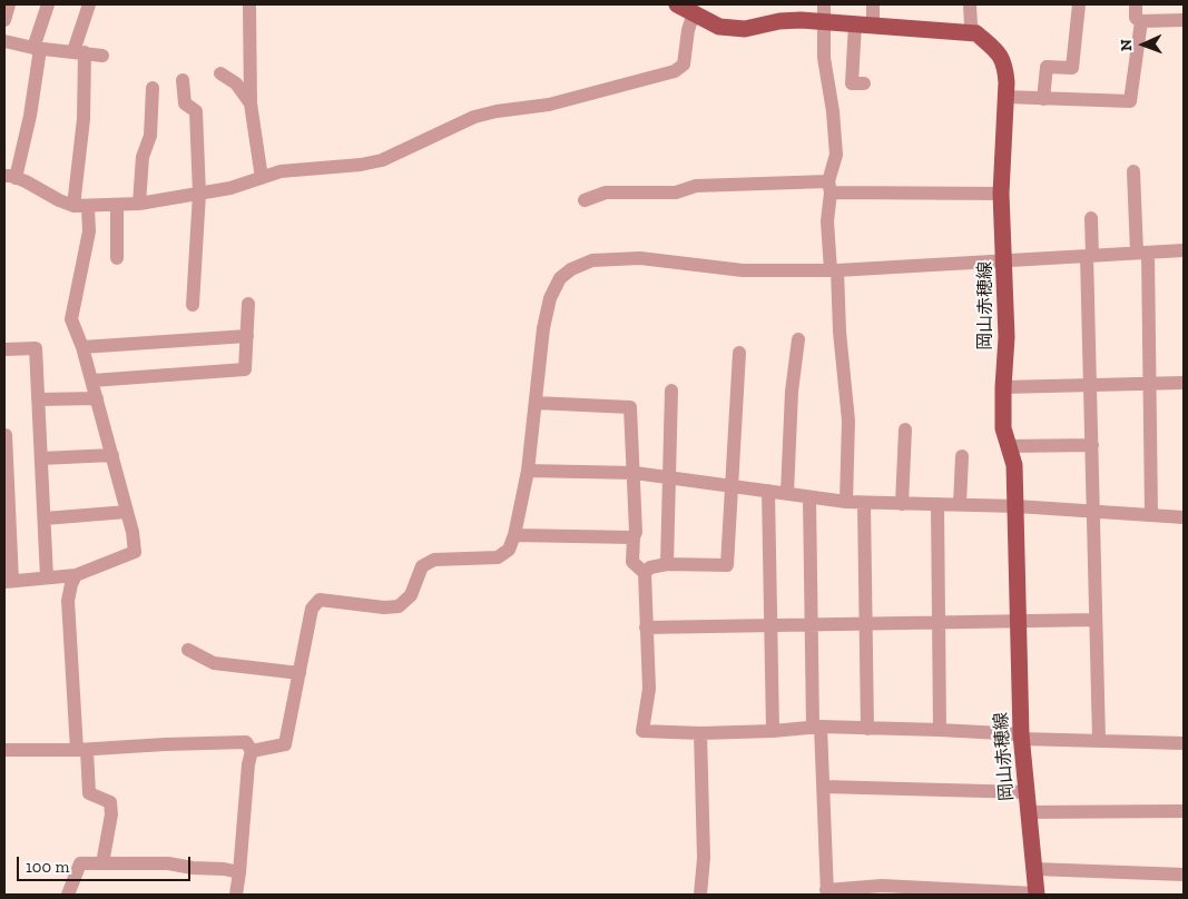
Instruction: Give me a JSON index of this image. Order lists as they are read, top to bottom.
{
  "streets": {
    "main road": ["岡山赤穂線"]
  },
  "scale_bar": "100 m",
  "north": "left"
}
